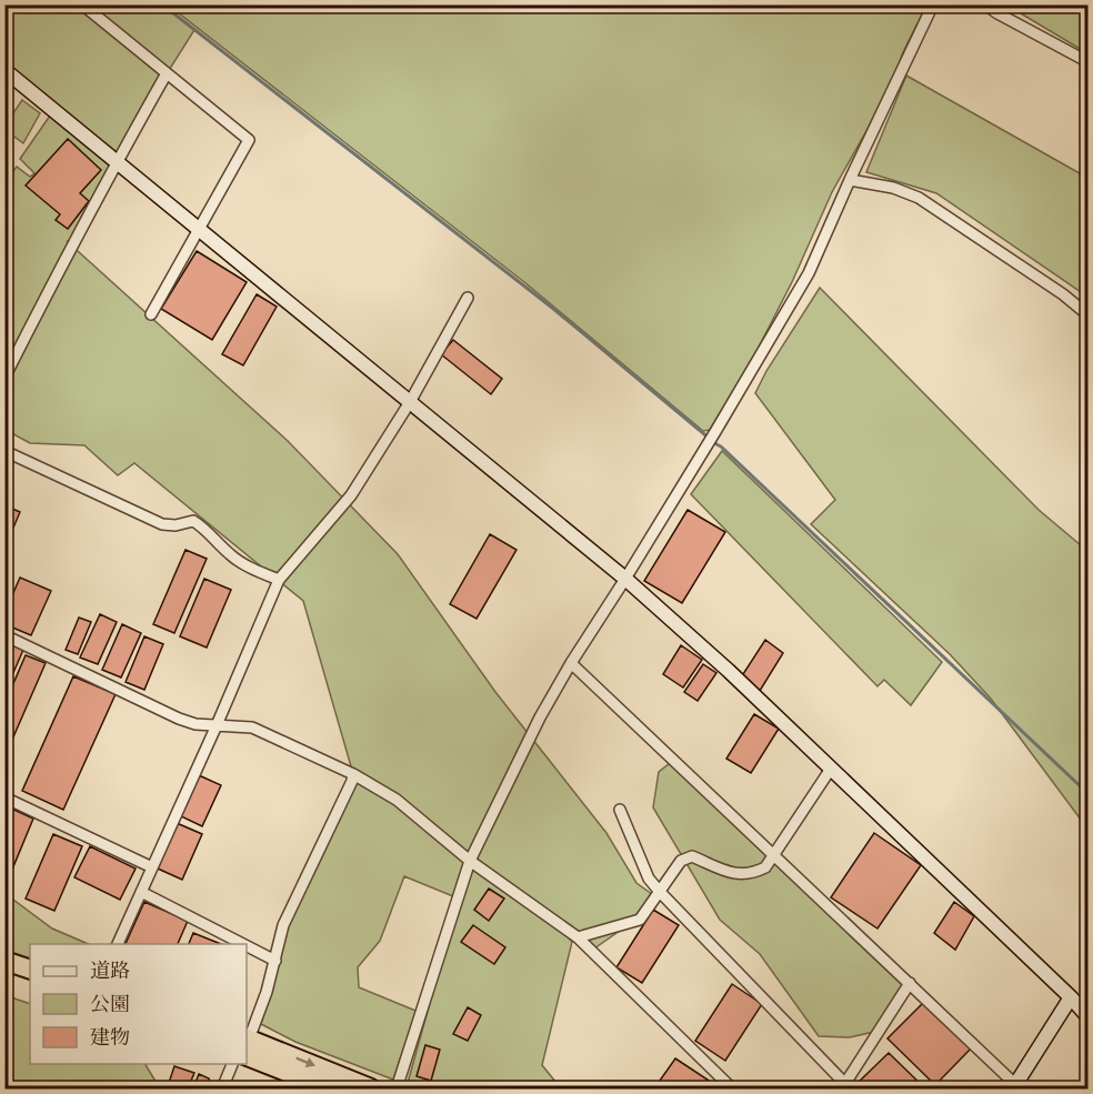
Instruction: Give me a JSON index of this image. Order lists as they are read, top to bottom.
{
  "legend": ["道路", "公園", "建物"]
}
